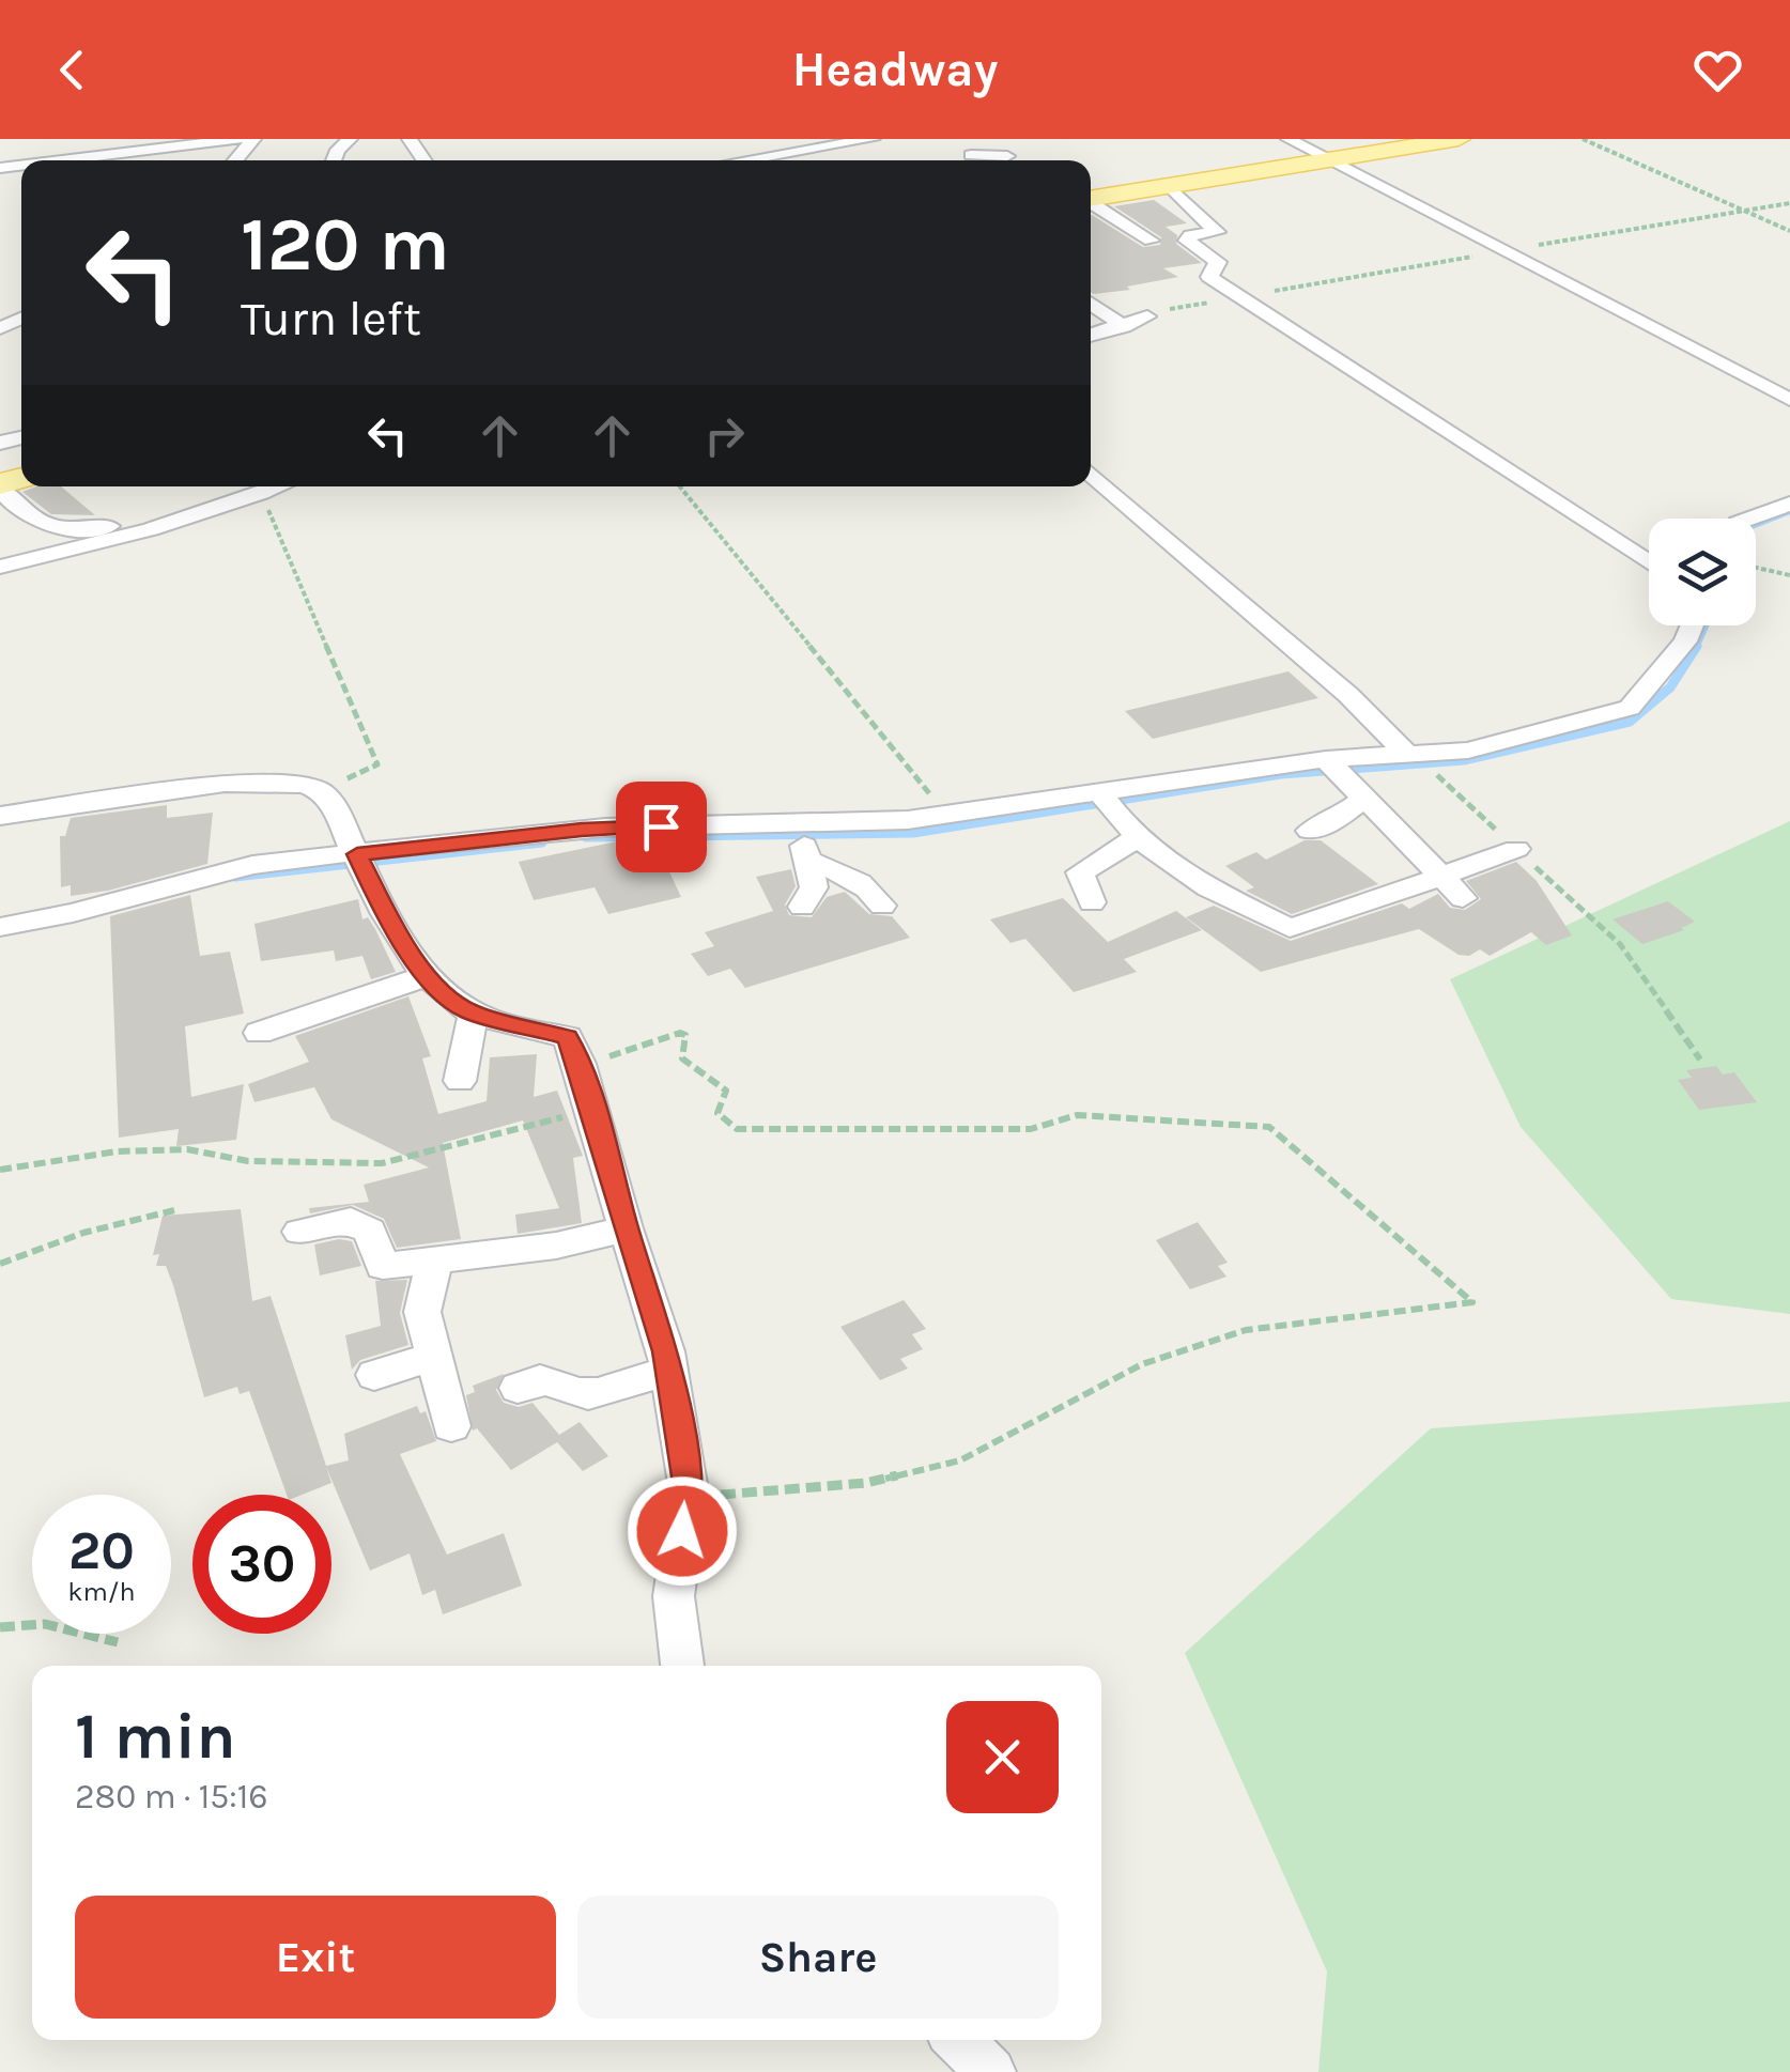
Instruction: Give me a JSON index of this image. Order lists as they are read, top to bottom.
{
  "page": {
    "header": "Headway",
    "turn": ["120 m", "Turn left"],
    "speed": "20 km/h",
    "limit": "30",
    "heading": ["1 min", "280 m · 15:16"],
    "buttons": ["Exit", "Share"]
  }
}
